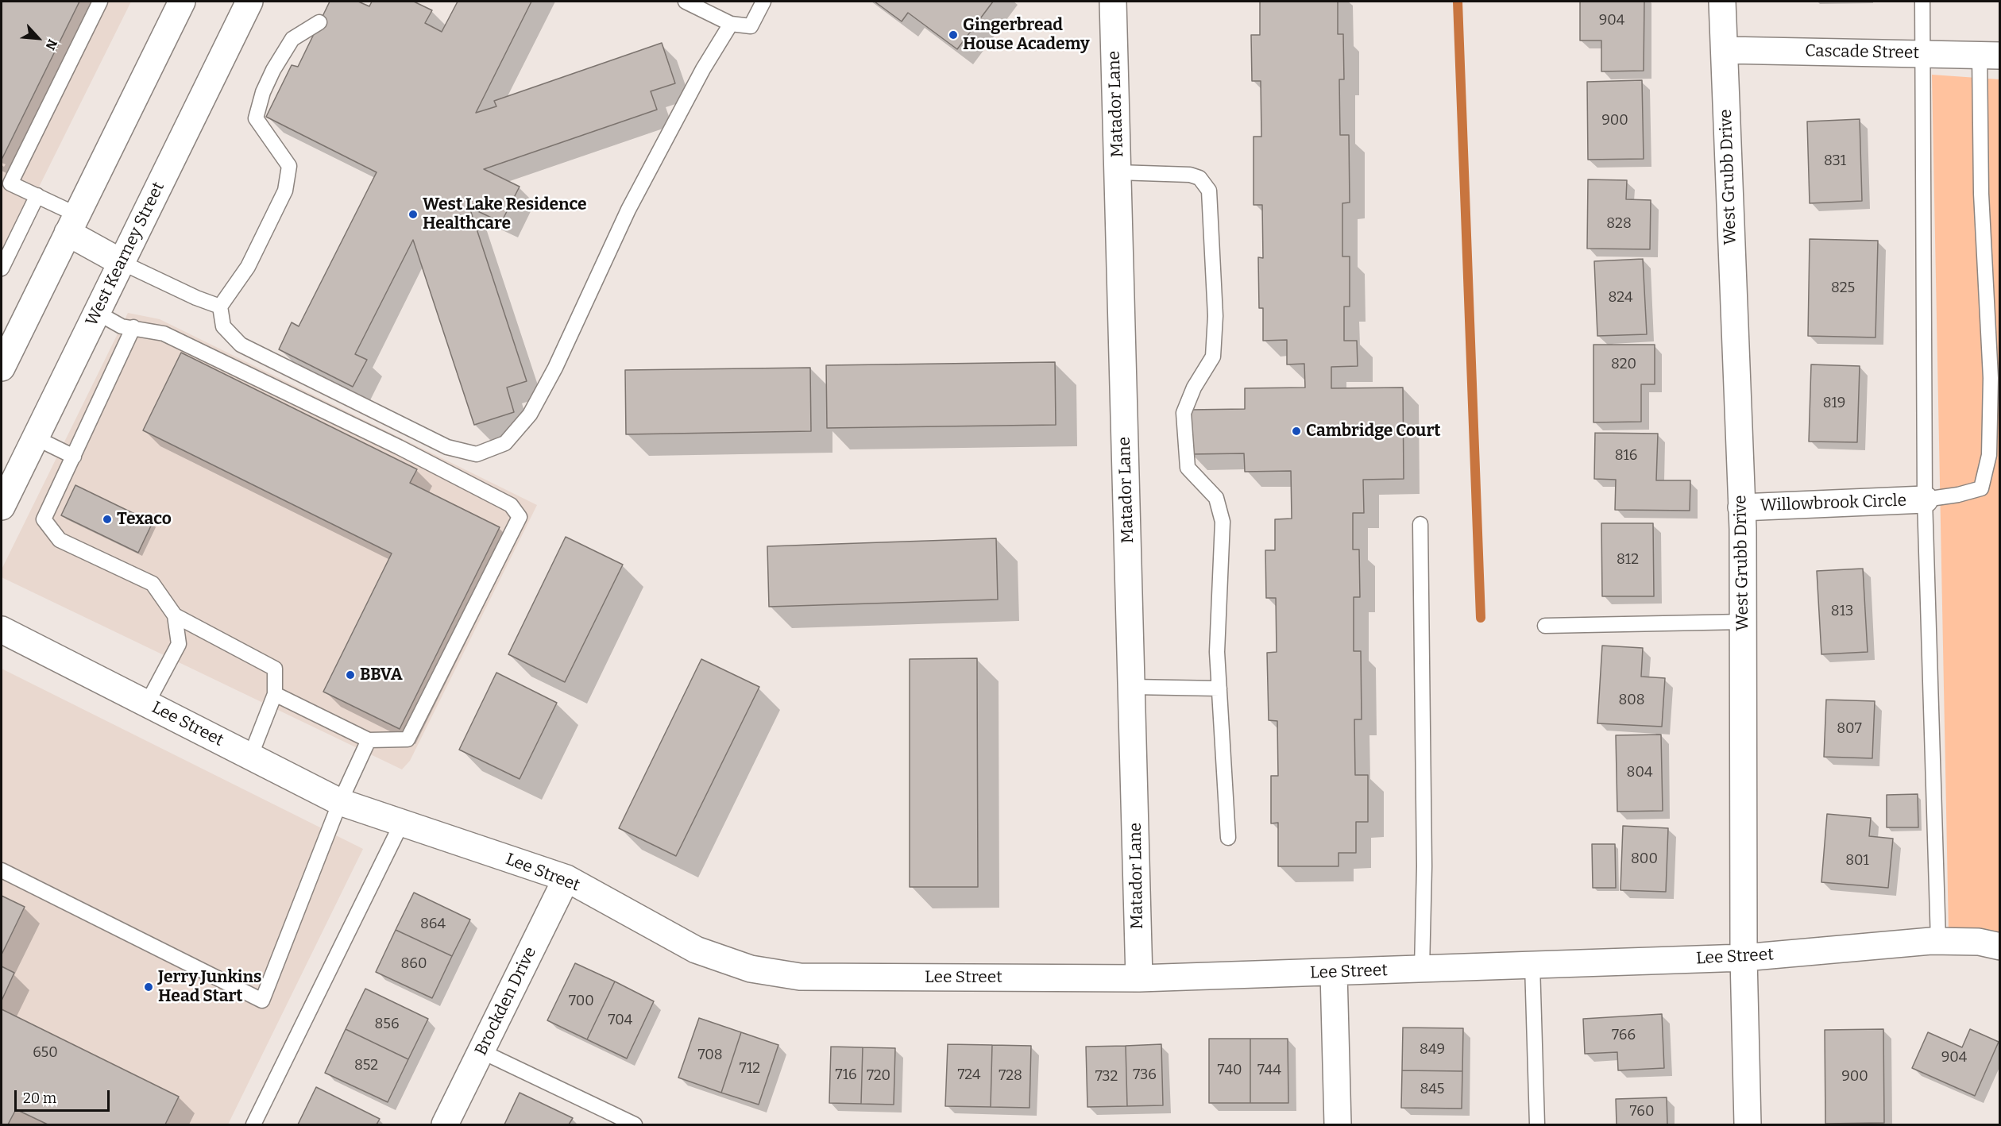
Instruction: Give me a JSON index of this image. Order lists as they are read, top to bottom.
{
  "streets": {
    "street": [
      "Cascade Street",
      "Matador Lane",
      "West Grubb Drive",
      "West Kearney Street",
      "Willowbrook Circle",
      "Lee Street",
      "Brockden Drive"
    ]
  },
  "crossings": [
    ["Cascade Street", "West Grubb Drive"],
    ["Matador Lane", "Lee Street"],
    ["West Grubb Drive", "Willowbrook Circle"],
    ["West Grubb Drive", "Lee Street"],
    ["Lee Street", "Brockden Drive"]
  ],
  "places": [
    "Gingerbread House Academy",
    "West Lake Residence Healthcare",
    "Cambridge Court",
    "Texaco",
    "BBVA",
    "Jerry Junkins Head Start"
  ],
  "house_numbers": [
    "904",
    "900",
    "831",
    "828",
    "825",
    "824",
    "820",
    "819",
    "816",
    "812",
    "813",
    "808",
    "807",
    "804",
    "800",
    "801",
    "864",
    "860",
    "700",
    "704",
    "856",
    "766",
    "849",
    "650",
    "708",
    "904",
    "852",
    "712",
    "740",
    "744",
    "716",
    "724",
    "736",
    "720",
    "728",
    "732",
    "900",
    "845",
    "760"
  ],
  "scale_bar": "20 m",
  "north": "bottom right"
}
